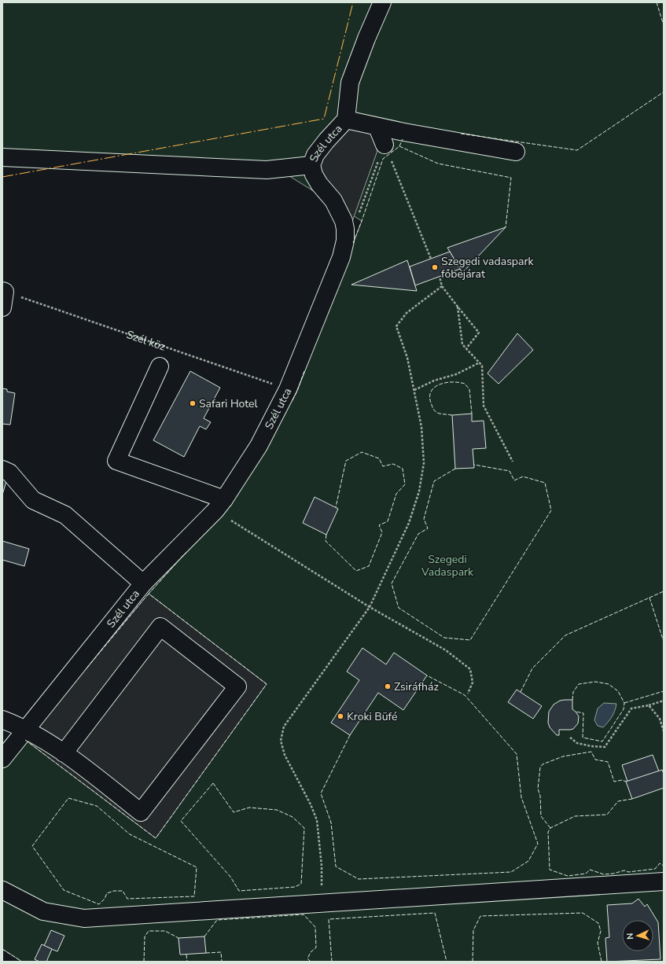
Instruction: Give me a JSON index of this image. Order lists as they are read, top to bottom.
{
  "streets": {
    "street": ["Szél utca"],
    "path": ["Szél köz"]
  },
  "crossings": [
    ["Szél utca", "Szél köz"]
  ],
  "parks": ["Szegedi Vadaspark"],
  "places": [
    "Szegedi vadaspark főbejárat",
    "Safari Hotel",
    "Zsiráfház",
    "Kroki Büfé"
  ],
  "north": "left"
}
